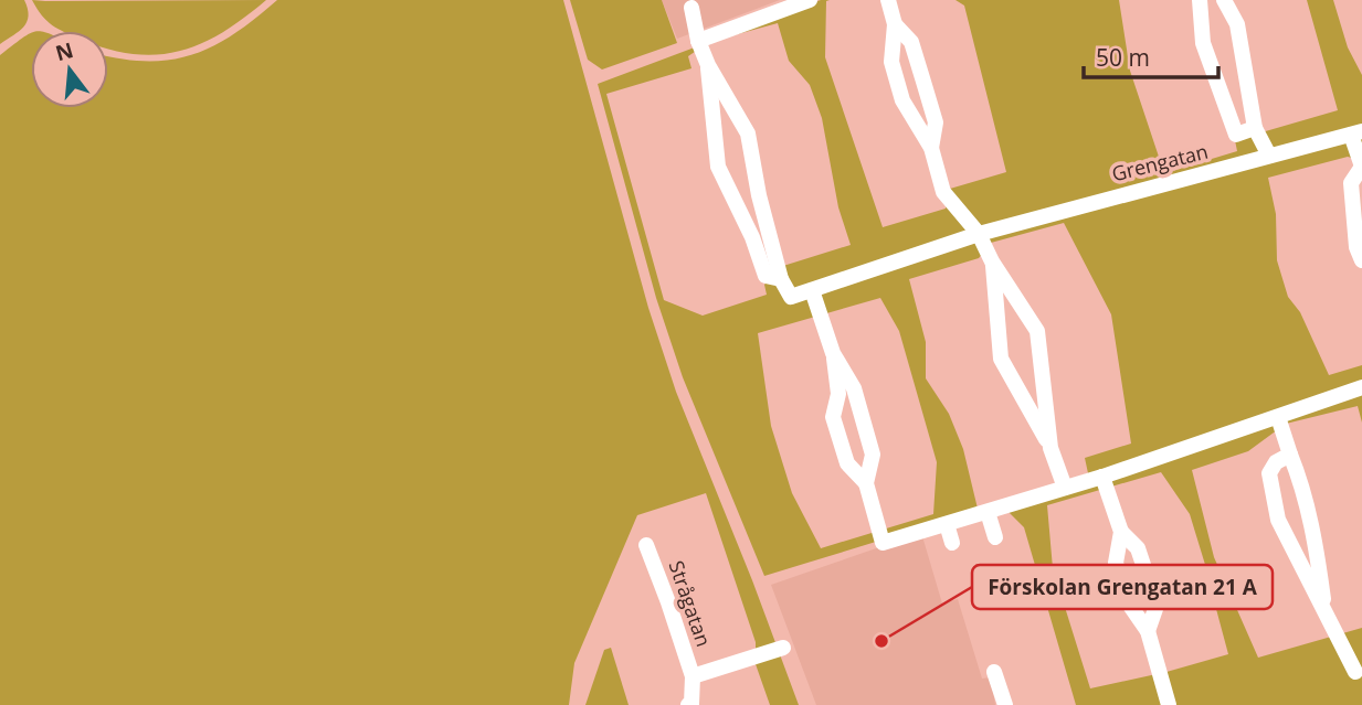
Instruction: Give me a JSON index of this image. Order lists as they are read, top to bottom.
{
  "streets": {
    "street": ["Grengatan", "Strågatan"]
  },
  "places": ["Förskolan Grengatan 21 A"],
  "scale_bar": "50 m",
  "north": "top"
}
